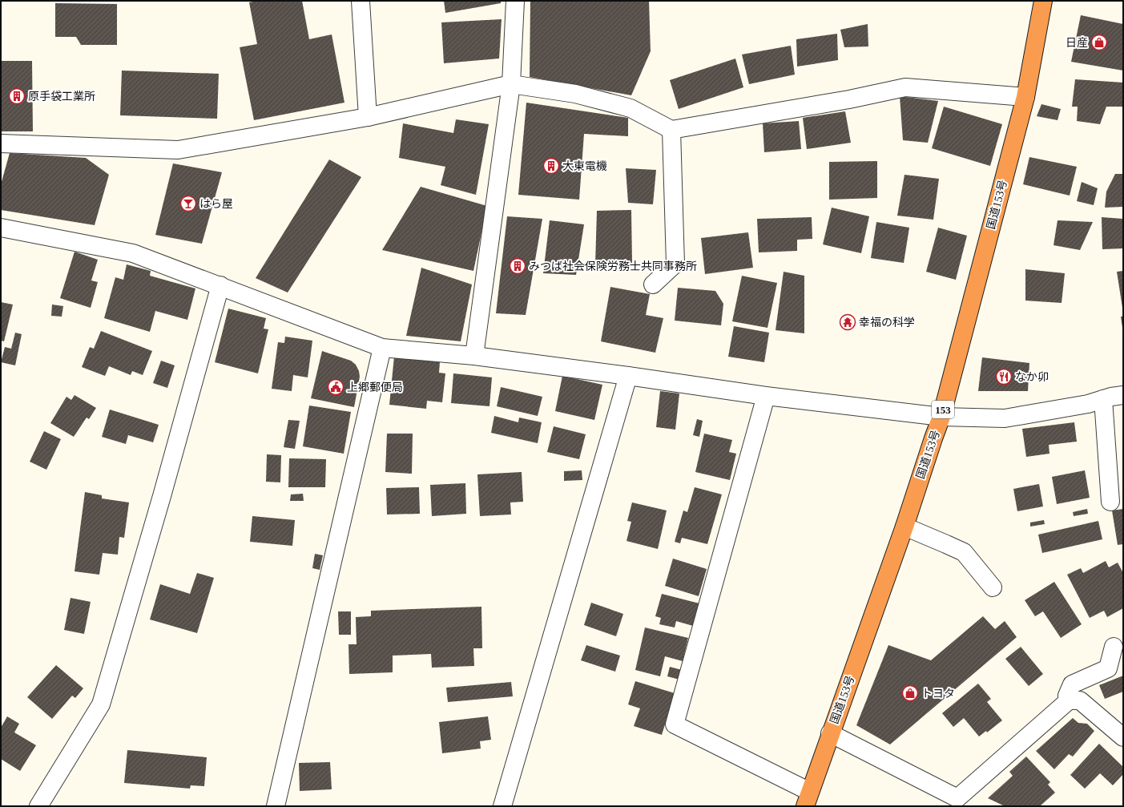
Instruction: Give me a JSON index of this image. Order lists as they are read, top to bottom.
{
  "streets": {
    "highway": ["国道153号", "153"]
  },
  "places": {
    "shop": ["日産", "トヨタ"],
    "building": ["原手袋工業所", "大東電機", "みつば社会保険労務士共同事務所"],
    "bar": ["はら屋"],
    "temple": ["幸福の科学"],
    "restaurant": ["なか卯"],
    "public building": ["上郷郵便局"]
  }
}
